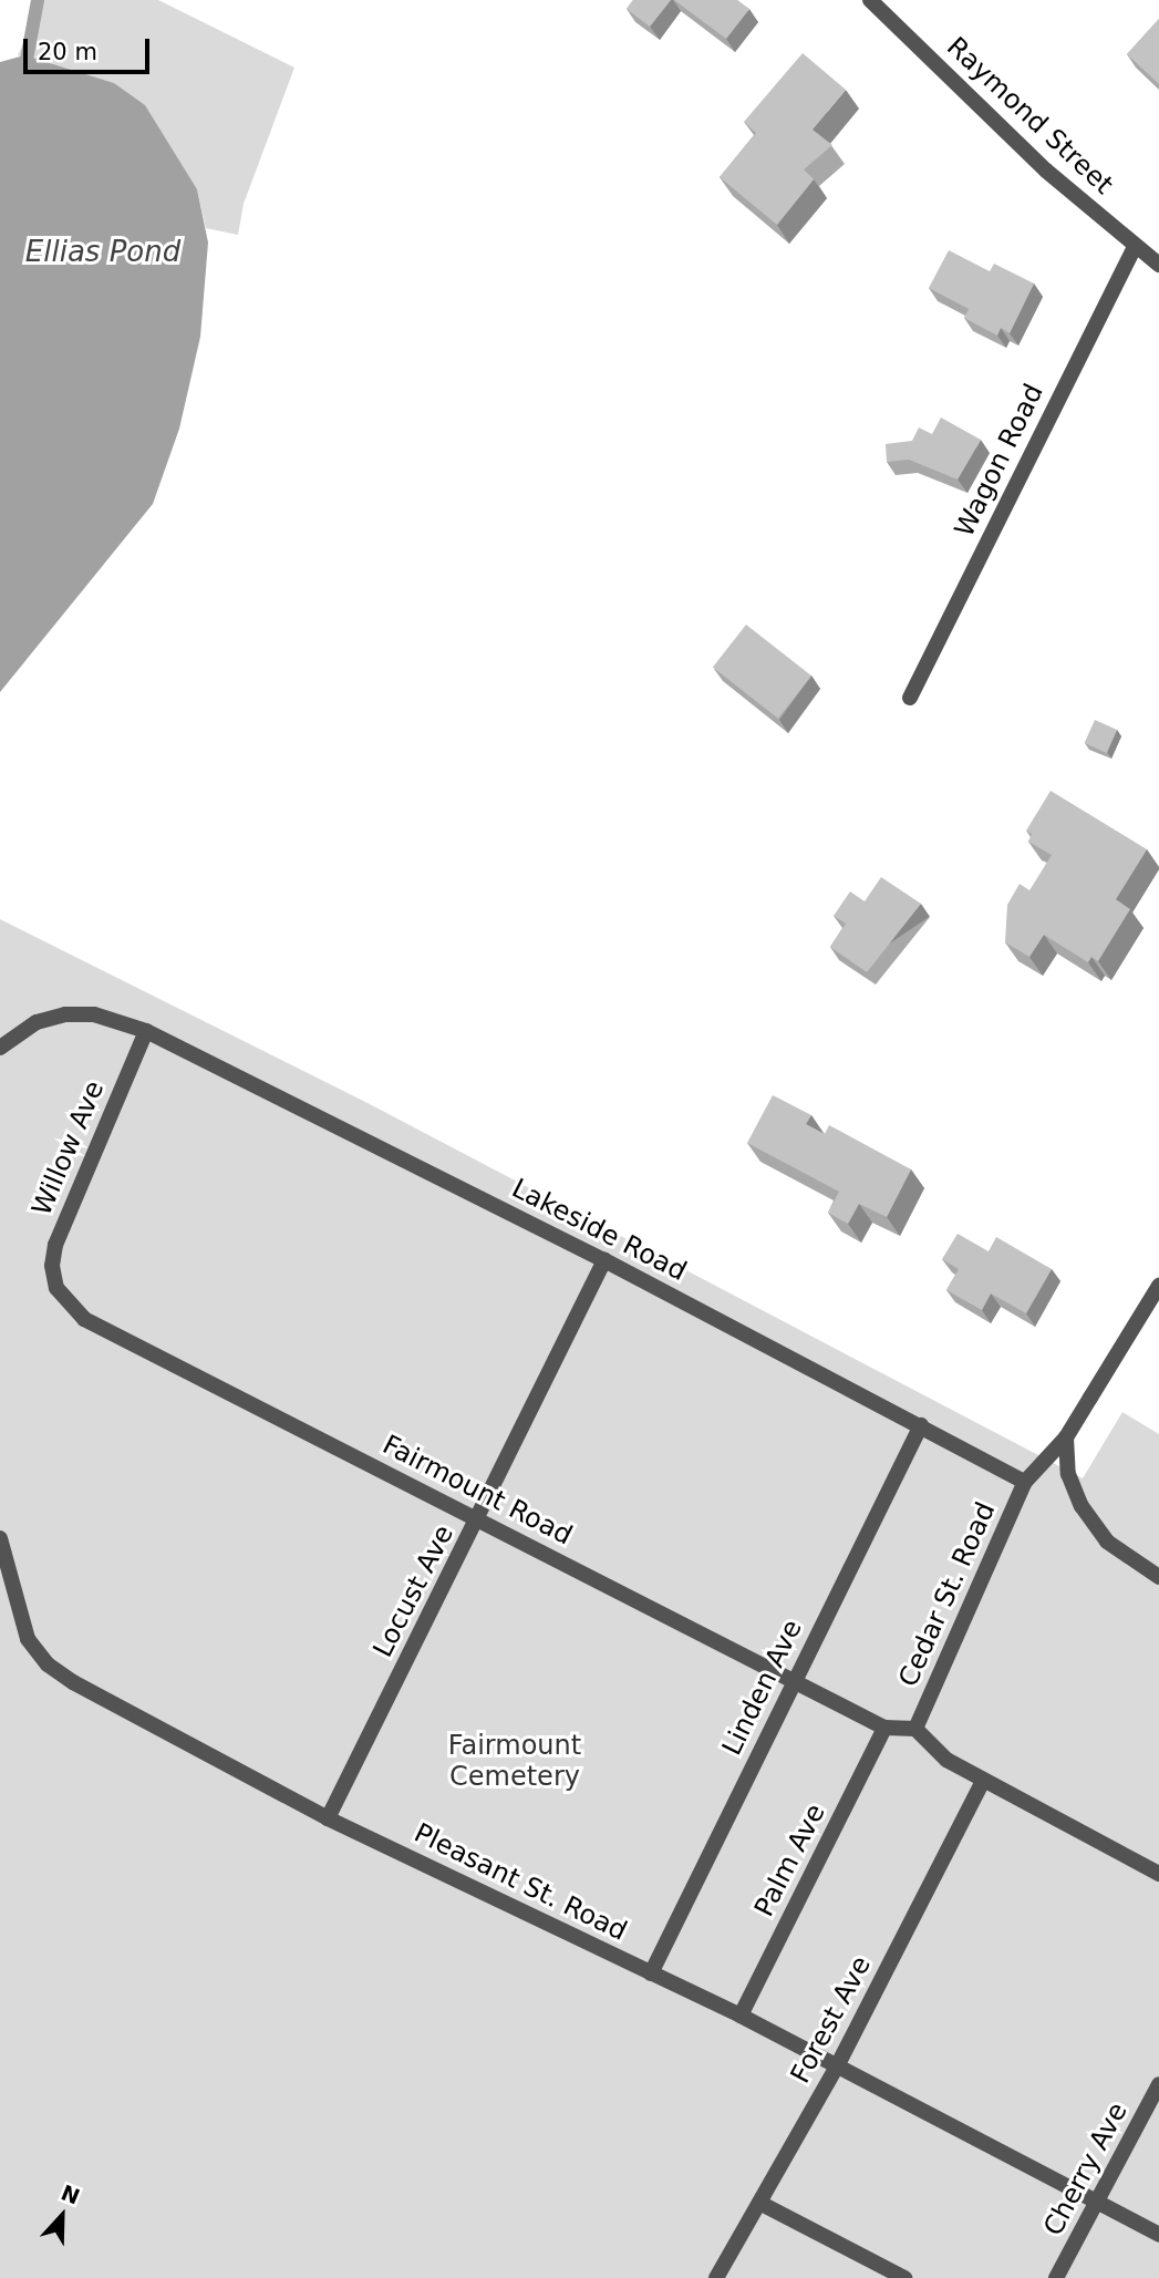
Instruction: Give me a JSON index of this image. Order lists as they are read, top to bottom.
{
  "streets": {
    "street": [
      "Raymond Street",
      "Wagon Road",
      "Willow Ave",
      "Lakeside Road",
      "Fairmount Road",
      "Locust Ave",
      "Cedar St. Road",
      "Linden Ave",
      "Palm Ave",
      "Pleasant St. Road",
      "Forest Ave",
      "Cherry Ave"
    ]
  },
  "crossings": [
    ["Raymond Street", "Wagon Road"],
    ["Willow Ave", "Lakeside Road"],
    ["Willow Ave", "Fairmount Road"],
    ["Lakeside Road", "Locust Ave"],
    ["Lakeside Road", "Cedar St. Road"],
    ["Lakeside Road", "Linden Ave"],
    ["Fairmount Road", "Locust Ave"],
    ["Fairmount Road", "Linden Ave"],
    ["Fairmount Road", "Palm Ave"],
    ["Locust Ave", "Pleasant St. Road"],
    ["Linden Ave", "Pleasant St. Road"],
    ["Palm Ave", "Pleasant St. Road"],
    ["Pleasant St. Road", "Forest Ave"],
    ["Pleasant St. Road", "Cherry Ave"]
  ],
  "water": ["Ellias Pond"],
  "parks": ["Fairmount Cemetery"],
  "scale_bar": "20 m",
  "north": "top"
}
